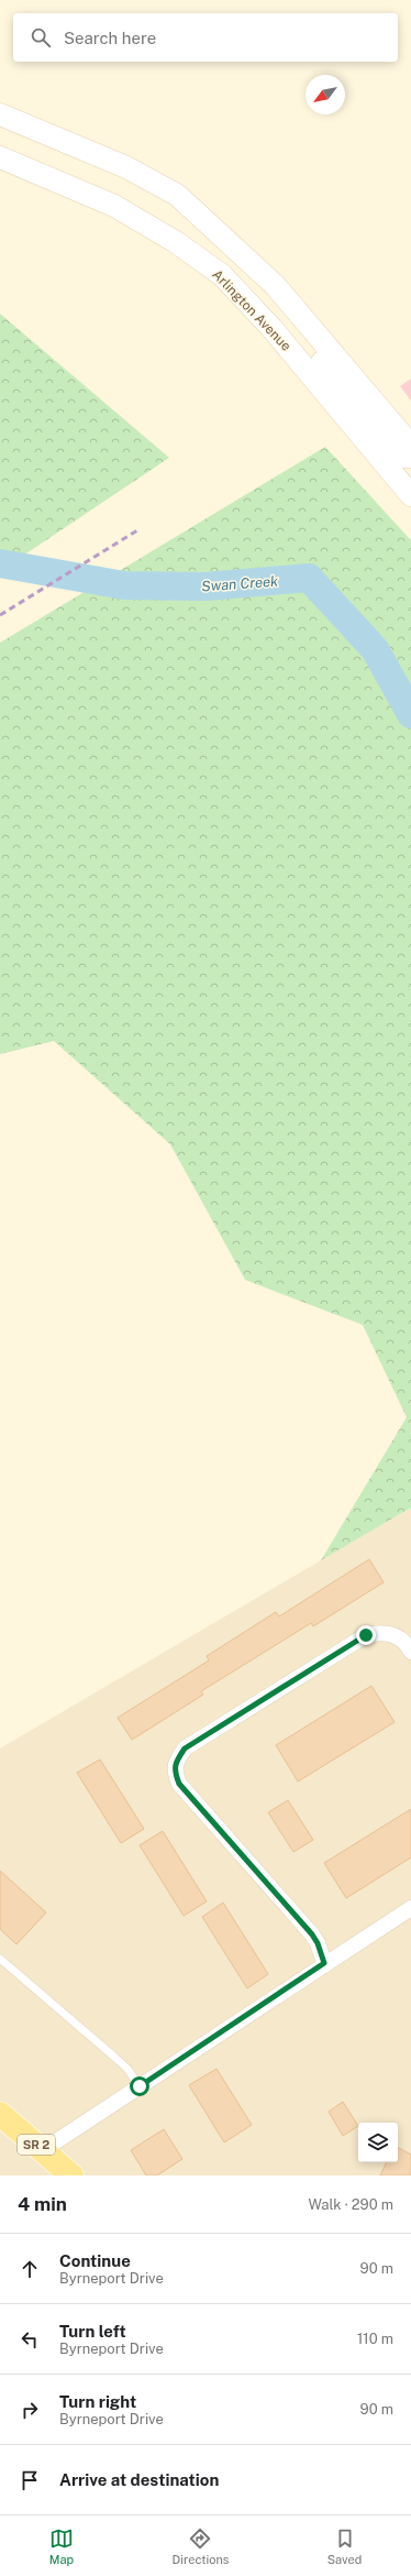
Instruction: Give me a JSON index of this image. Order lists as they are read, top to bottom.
{
  "streets": {
    "main road": ["SR 2"],
    "street": ["Arlington Avenue"]
  },
  "water": ["Swan Creek"],
  "north": "bottom left",
  "page": {
    "search": "Search here",
    "heading": ["4 min", "Walk · 290 m"],
    "list": [
      ["Continue", "Byrneport Drive", "90 m"],
      ["Turn left", "Byrneport Drive", "110 m"],
      ["Turn right", "Byrneport Drive", "90 m"],
      "Arrive at destination"
    ],
    "nav": ["Map", "Directions", "Saved"]
  }
}
